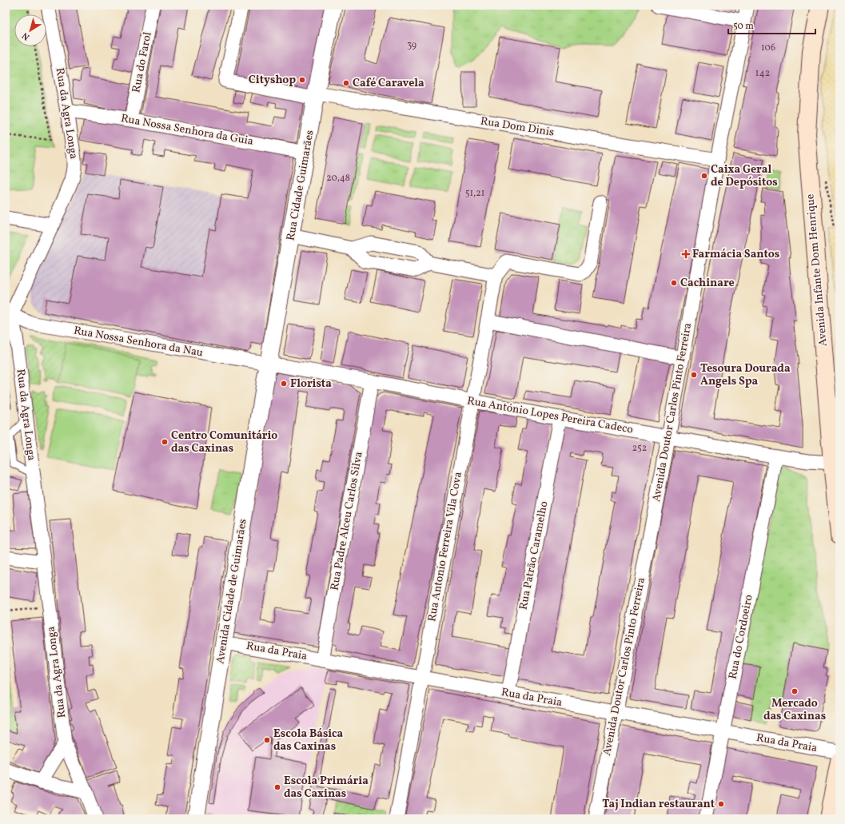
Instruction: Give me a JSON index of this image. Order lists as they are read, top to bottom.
{
  "streets": {
    "main road": ["Avenida Infante Dom Henrique"],
    "street": [
      "Rua do Farol",
      "Rua da Agra Longa",
      "Rua Dom Dinis",
      "Rua Nossa Senhora da Guia",
      "Rua Cidade Guimarães",
      "Rua Nossa Senhora da Nau",
      "Avenida Doutor Carlos Pinto Ferreira",
      "Rua António Lopes Pereira Cadeco",
      "Rua Padre Alceu Carlos Silva",
      "Rua Antonio Ferreira Vila Cova",
      "Rua Patrão Caramelho",
      "Avenida Cidade de Guimarães",
      "Rua do Cordoeiro",
      "Rua da Praia"
    ]
  },
  "crossings": [
    ["Rua do Farol", "Rua Nossa Senhora da Guia"],
    ["Rua da Agra Longa", "Rua Nossa Senhora da Guia"],
    ["Rua da Agra Longa", "Rua Nossa Senhora da Nau"],
    ["Rua Dom Dinis", "Rua Cidade Guimarães"],
    ["Rua Dom Dinis", "Avenida Doutor Carlos Pinto Ferreira"],
    ["Rua Nossa Senhora da Guia", "Rua Cidade Guimarães"],
    ["Rua Cidade Guimarães", "Rua Nossa Senhora da Nau"],
    ["Rua Cidade Guimarães", "Rua António Lopes Pereira Cadeco"],
    ["Rua Cidade Guimarães", "Avenida Cidade de Guimarães"],
    ["Avenida Infante Dom Henrique", "Rua António Lopes Pereira Cadeco"],
    ["Rua Nossa Senhora da Nau", "Rua António Lopes Pereira Cadeco"],
    ["Rua Nossa Senhora da Nau", "Avenida Cidade de Guimarães"],
    ["Avenida Doutor Carlos Pinto Ferreira", "Rua António Lopes Pereira Cadeco"],
    ["Avenida Doutor Carlos Pinto Ferreira", "Rua da Praia"],
    ["Rua António Lopes Pereira Cadeco", "Rua Padre Alceu Carlos Silva"],
    ["Rua António Lopes Pereira Cadeco", "Rua Antonio Ferreira Vila Cova"],
    ["Rua António Lopes Pereira Cadeco", "Rua Patrão Caramelho"],
    ["Rua António Lopes Pereira Cadeco", "Avenida Cidade de Guimarães"],
    ["Rua António Lopes Pereira Cadeco", "Rua do Cordoeiro"],
    ["Rua Padre Alceu Carlos Silva", "Rua da Praia"],
    ["Rua Antonio Ferreira Vila Cova", "Rua da Praia"],
    ["Rua Patrão Caramelho", "Rua da Praia"],
    ["Avenida Cidade de Guimarães", "Rua da Praia"],
    ["Rua do Cordoeiro", "Rua da Praia"]
  ],
  "places": {
    "other": [
      "Cityshop",
      "Café Caravela",
      "Caixa Geral de Depósitos",
      "Cachinare",
      "Tesoura Dourada Angels Spa",
      "Florista",
      "Centro Comunitário das Caxinas",
      "Mercado das Caxinas",
      "Escola Básica das Caxinas",
      "Escola Primária das Caxinas",
      "Taj Indian restaurant"
    ],
    "health": ["Farmácia Santos"]
  },
  "house_numbers": [
    "39",
    "106",
    "142",
    "20,48",
    "51,21",
    "252"
  ],
  "scale_bar": "50 m",
  "north": "bottom left"
}
